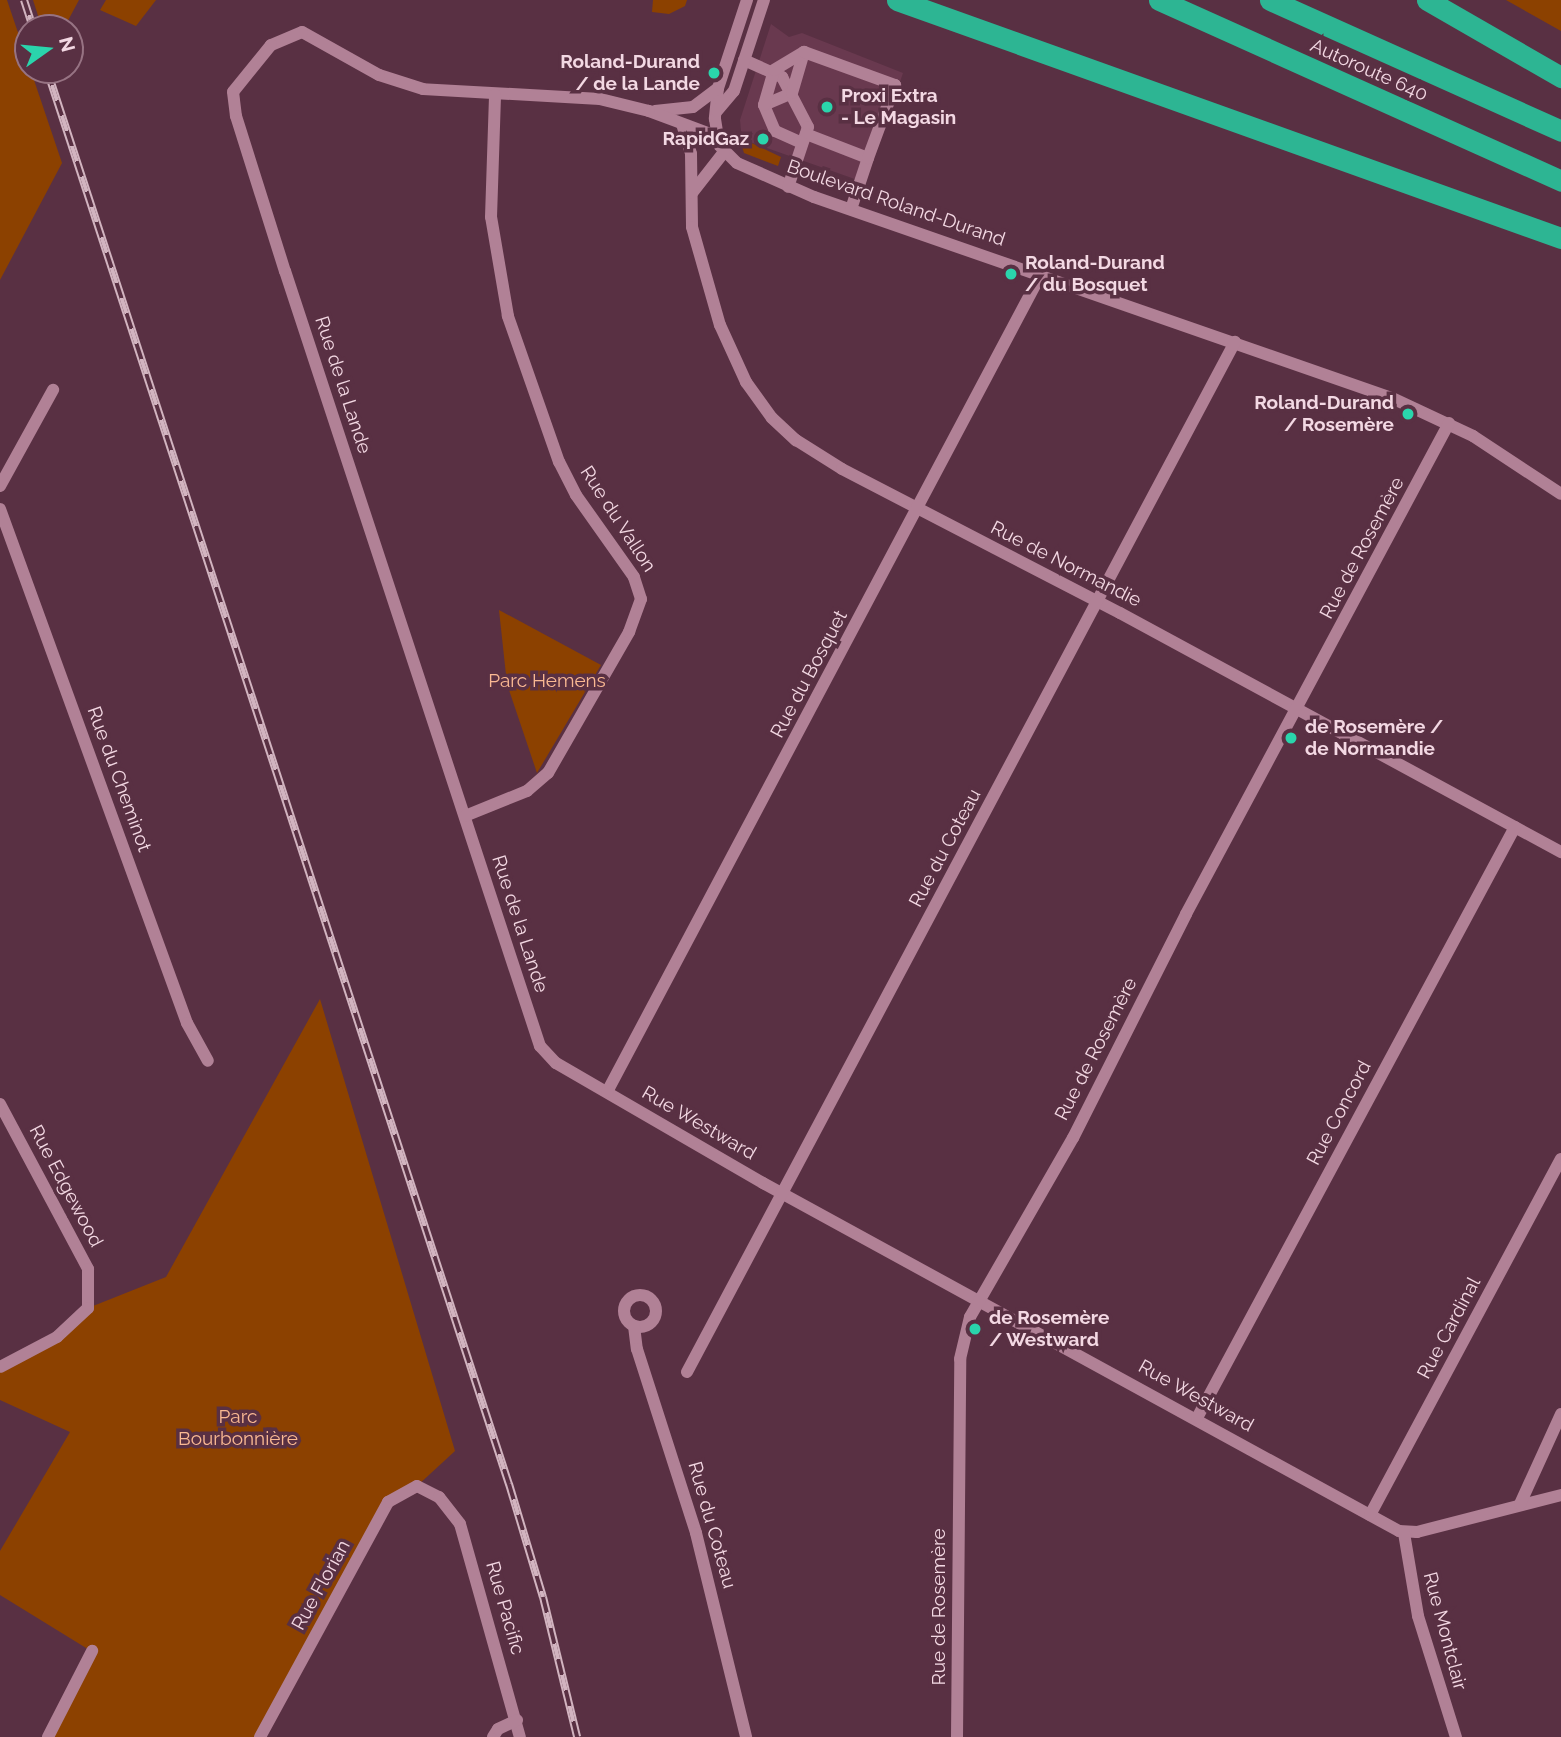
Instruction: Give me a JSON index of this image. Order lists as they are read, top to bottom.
{
  "streets": {
    "highway": ["Autoroute 640"],
    "street": [
      "Boulevard Roland-Durand",
      "Rue de la Lande",
      "Rue du Vallon",
      "Rue de Rosemère",
      "Rue de Normandie",
      "Rue du Bosquet",
      "Rue du Cheminot",
      "Rue du Coteau",
      "Rue Concord",
      "Rue Westward",
      "Rue Edgewood",
      "Rue Cardinal",
      "Rue Florian",
      "Rue Pacific",
      "Rue Montclair"
    ]
  },
  "crossings": [
    ["Boulevard Roland-Durand", "Rue de Rosemère"],
    ["Boulevard Roland-Durand", "Rue du Bosquet"],
    ["Boulevard Roland-Durand", "Rue du Coteau"],
    ["Rue de la Lande", "Rue du Vallon"],
    ["Rue de la Lande", "Rue de Normandie"],
    ["Rue de la Lande", "Rue du Bosquet"],
    ["Rue de la Lande", "Rue Westward"],
    ["Rue de Rosemère", "Rue de Normandie"],
    ["Rue de Rosemère", "Rue Westward"],
    ["Rue de Normandie", "Rue du Bosquet"],
    ["Rue de Normandie", "Rue du Coteau"],
    ["Rue de Normandie", "Rue Concord"],
    ["Rue du Bosquet", "Rue Westward"],
    ["Rue du Coteau", "Rue Westward"],
    ["Rue Concord", "Rue Westward"],
    ["Rue Westward", "Rue Cardinal"],
    ["Rue Westward", "Rue Montclair"],
    ["Rue Florian", "Rue Pacific"]
  ],
  "parks": ["Parc Hemens", "Parc Bourbonnière"],
  "places": [
    "Roland-Durand / de la Lande",
    "Proxi Extra - Le Magasin",
    "RapidGaz",
    "Roland-Durand / du Bosquet",
    "Roland-Durand / Rosemère",
    "de Rosemère / de Normandie",
    "de Rosemère / Westward"
  ],
  "north": "right"
}
